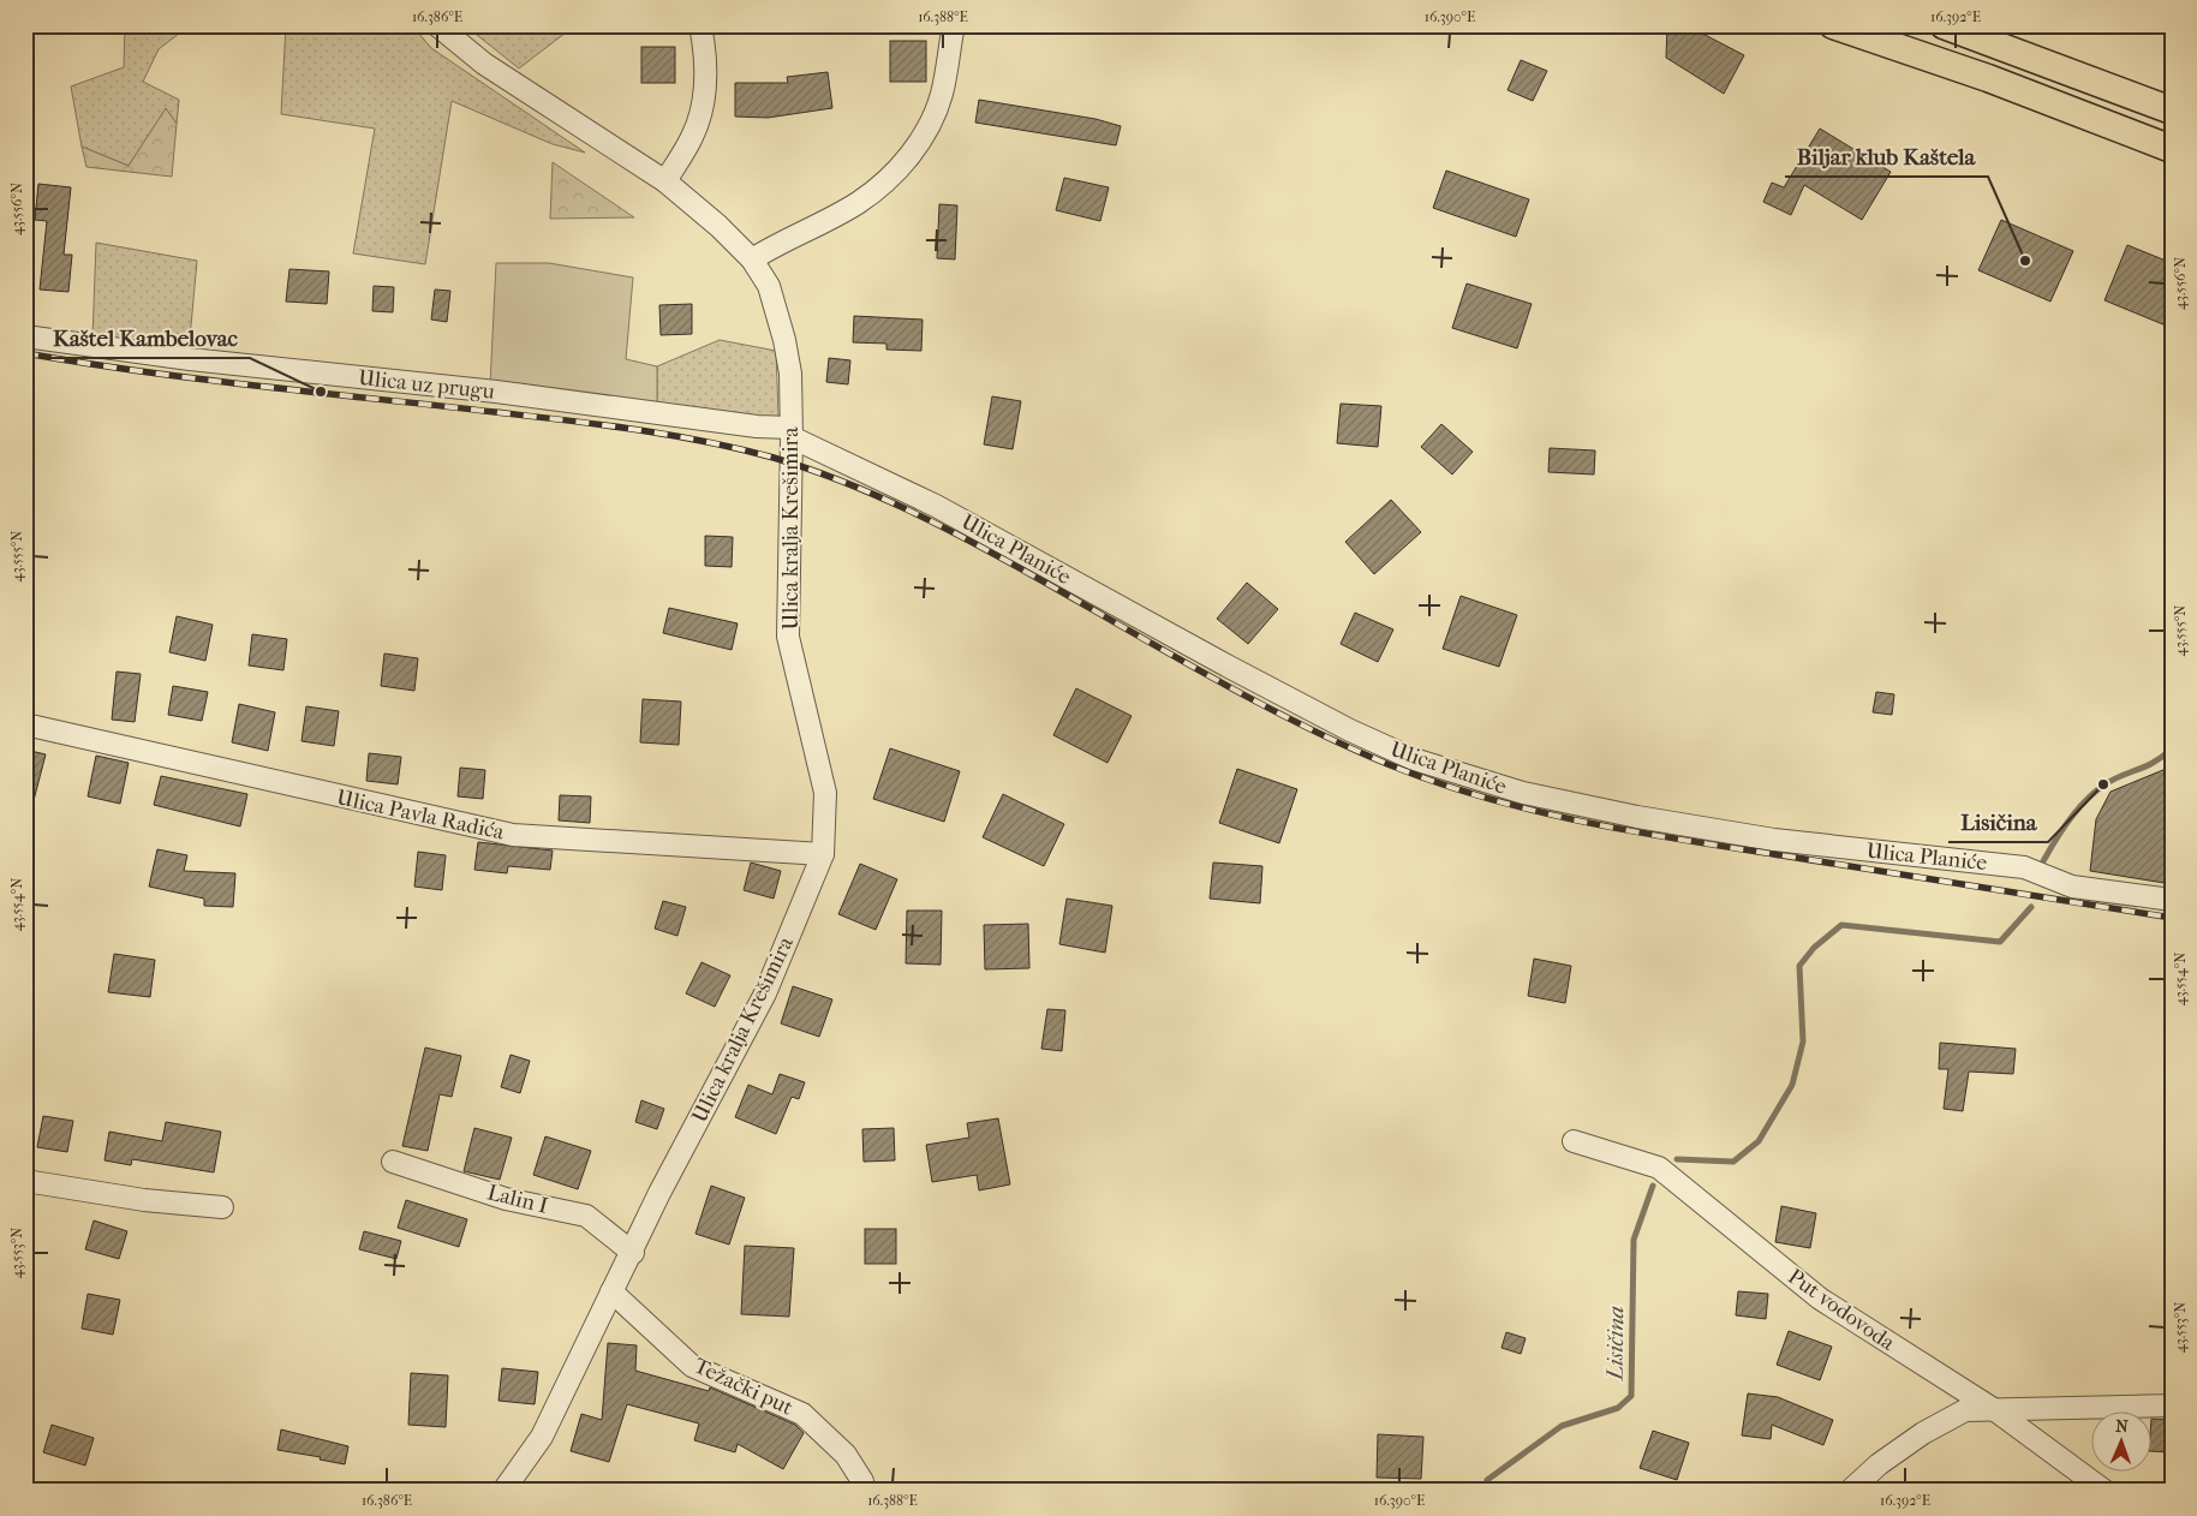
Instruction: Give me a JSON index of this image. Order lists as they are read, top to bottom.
{
  "streets": {
    "street": [
      "Ulica uz prugu",
      "Ulica kralja Krešimira",
      "Ulica Planiće",
      "Ulica Pavla Radića",
      "Lalin I",
      "Put vodovoda",
      "Težački put"
    ]
  },
  "crossings": [
    ["Ulica uz prugu", "Ulica kralja Krešimira"],
    ["Ulica uz prugu", "Ulica Planiće"],
    ["Ulica kralja Krešimira", "Ulica Planiće"],
    ["Ulica kralja Krešimira", "Ulica Pavla Radića"],
    ["Ulica kralja Krešimira", "Lalin I"],
    ["Ulica kralja Krešimira", "Težački put"]
  ],
  "water": ["Lisičina"],
  "places": ["Biljar klub Kaštela", "Kaštel Kambelovac", "Lisičina"],
  "north": "top",
  "coordinates": [
    "16.386°E",
    "16.388°E",
    "16.390°E",
    "16.392°E",
    "43.556°N",
    "43.555°N",
    "43.554°N",
    "43.553°N"
  ]
}
